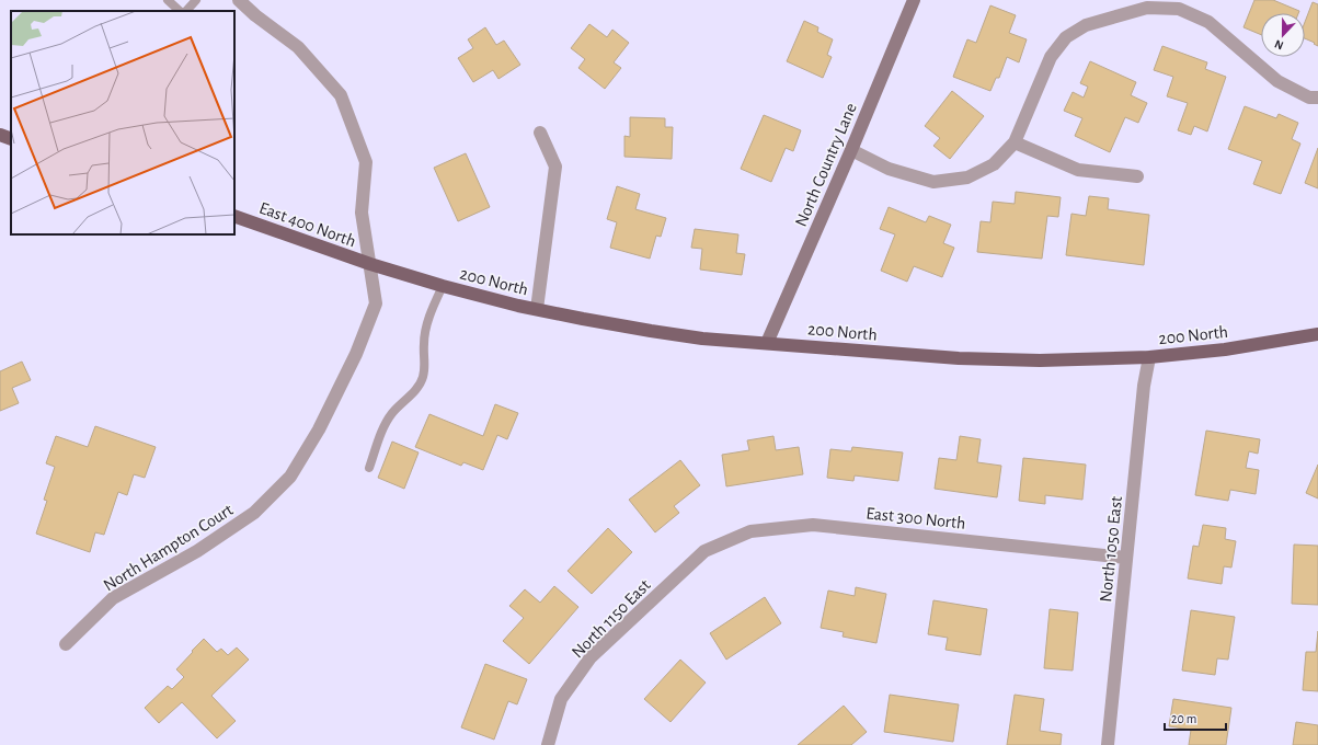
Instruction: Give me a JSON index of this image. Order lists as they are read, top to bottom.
{
  "streets": {
    "main road": ["East 400 North", "200 North"],
    "street": [
      "North Country Lane",
      "East 300 North",
      "North Hampton Court",
      "North 1050 East",
      "North 1150 East"
    ]
  },
  "crossings": [
    ["North Country Lane", "200 North"],
    ["East 400 North", "200 North"],
    ["East 400 North", "North Hampton Court"],
    ["200 North", "North Hampton Court"],
    ["200 North", "North 1050 East"],
    ["East 300 North", "North 1050 East"],
    ["East 300 North", "North 1150 East"]
  ],
  "scale_bar": "20 m",
  "north": "bottom"
}
